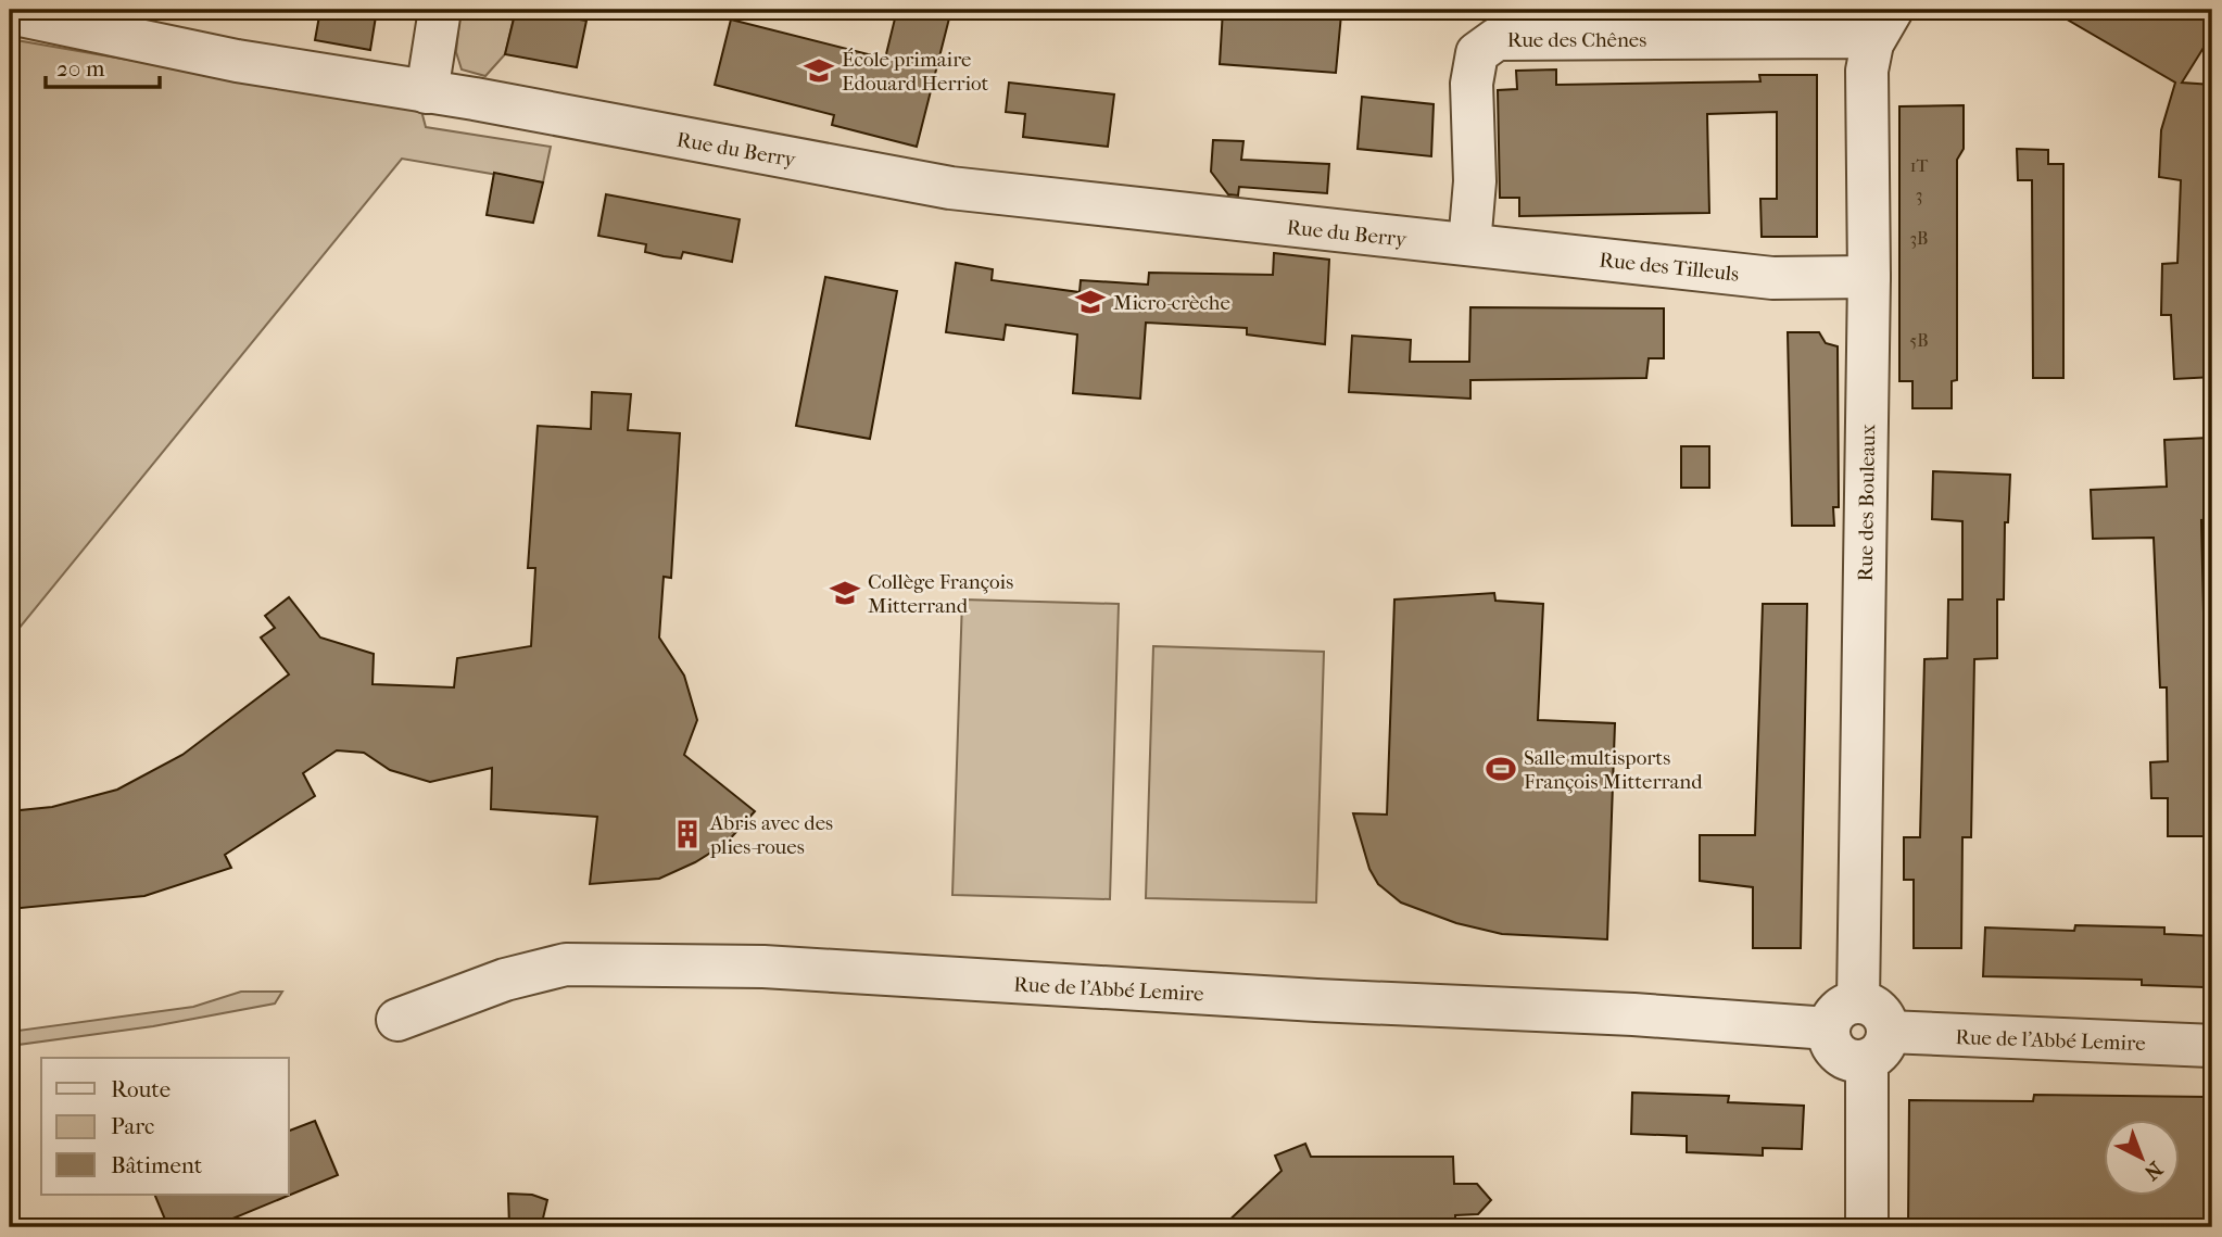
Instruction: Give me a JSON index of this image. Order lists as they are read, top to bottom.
{
  "streets": {
    "street": [
      "Rue des Chênes",
      "Rue du Berry",
      "Rue des Tilleuls",
      "Rue des Bouleaux",
      "Rue de l'Abbé Lemire"
    ]
  },
  "crossings": [
    ["Rue des Chênes", "Rue du Berry"],
    ["Rue des Chênes", "Rue des Tilleuls"],
    ["Rue des Chênes", "Rue des Bouleaux"],
    ["Rue du Berry", "Rue des Tilleuls"],
    ["Rue des Tilleuls", "Rue des Bouleaux"],
    ["Rue des Bouleaux", "Rue de l'Abbé Lemire"]
  ],
  "places": {
    "school or university": ["École primaire Edouard Herriot", "Micro-crèche", "Collège François Mitterrand"],
    "sports": ["Salle multisports François Mitterrand"],
    "building": ["Abris avec des plies-roues"]
  },
  "house_numbers": [
    "1T",
    "3",
    "3B",
    "5B"
  ],
  "legend": ["Route", "Parc", "Bâtiment"],
  "scale_bar": "20 m",
  "north": "bottom right"
}
